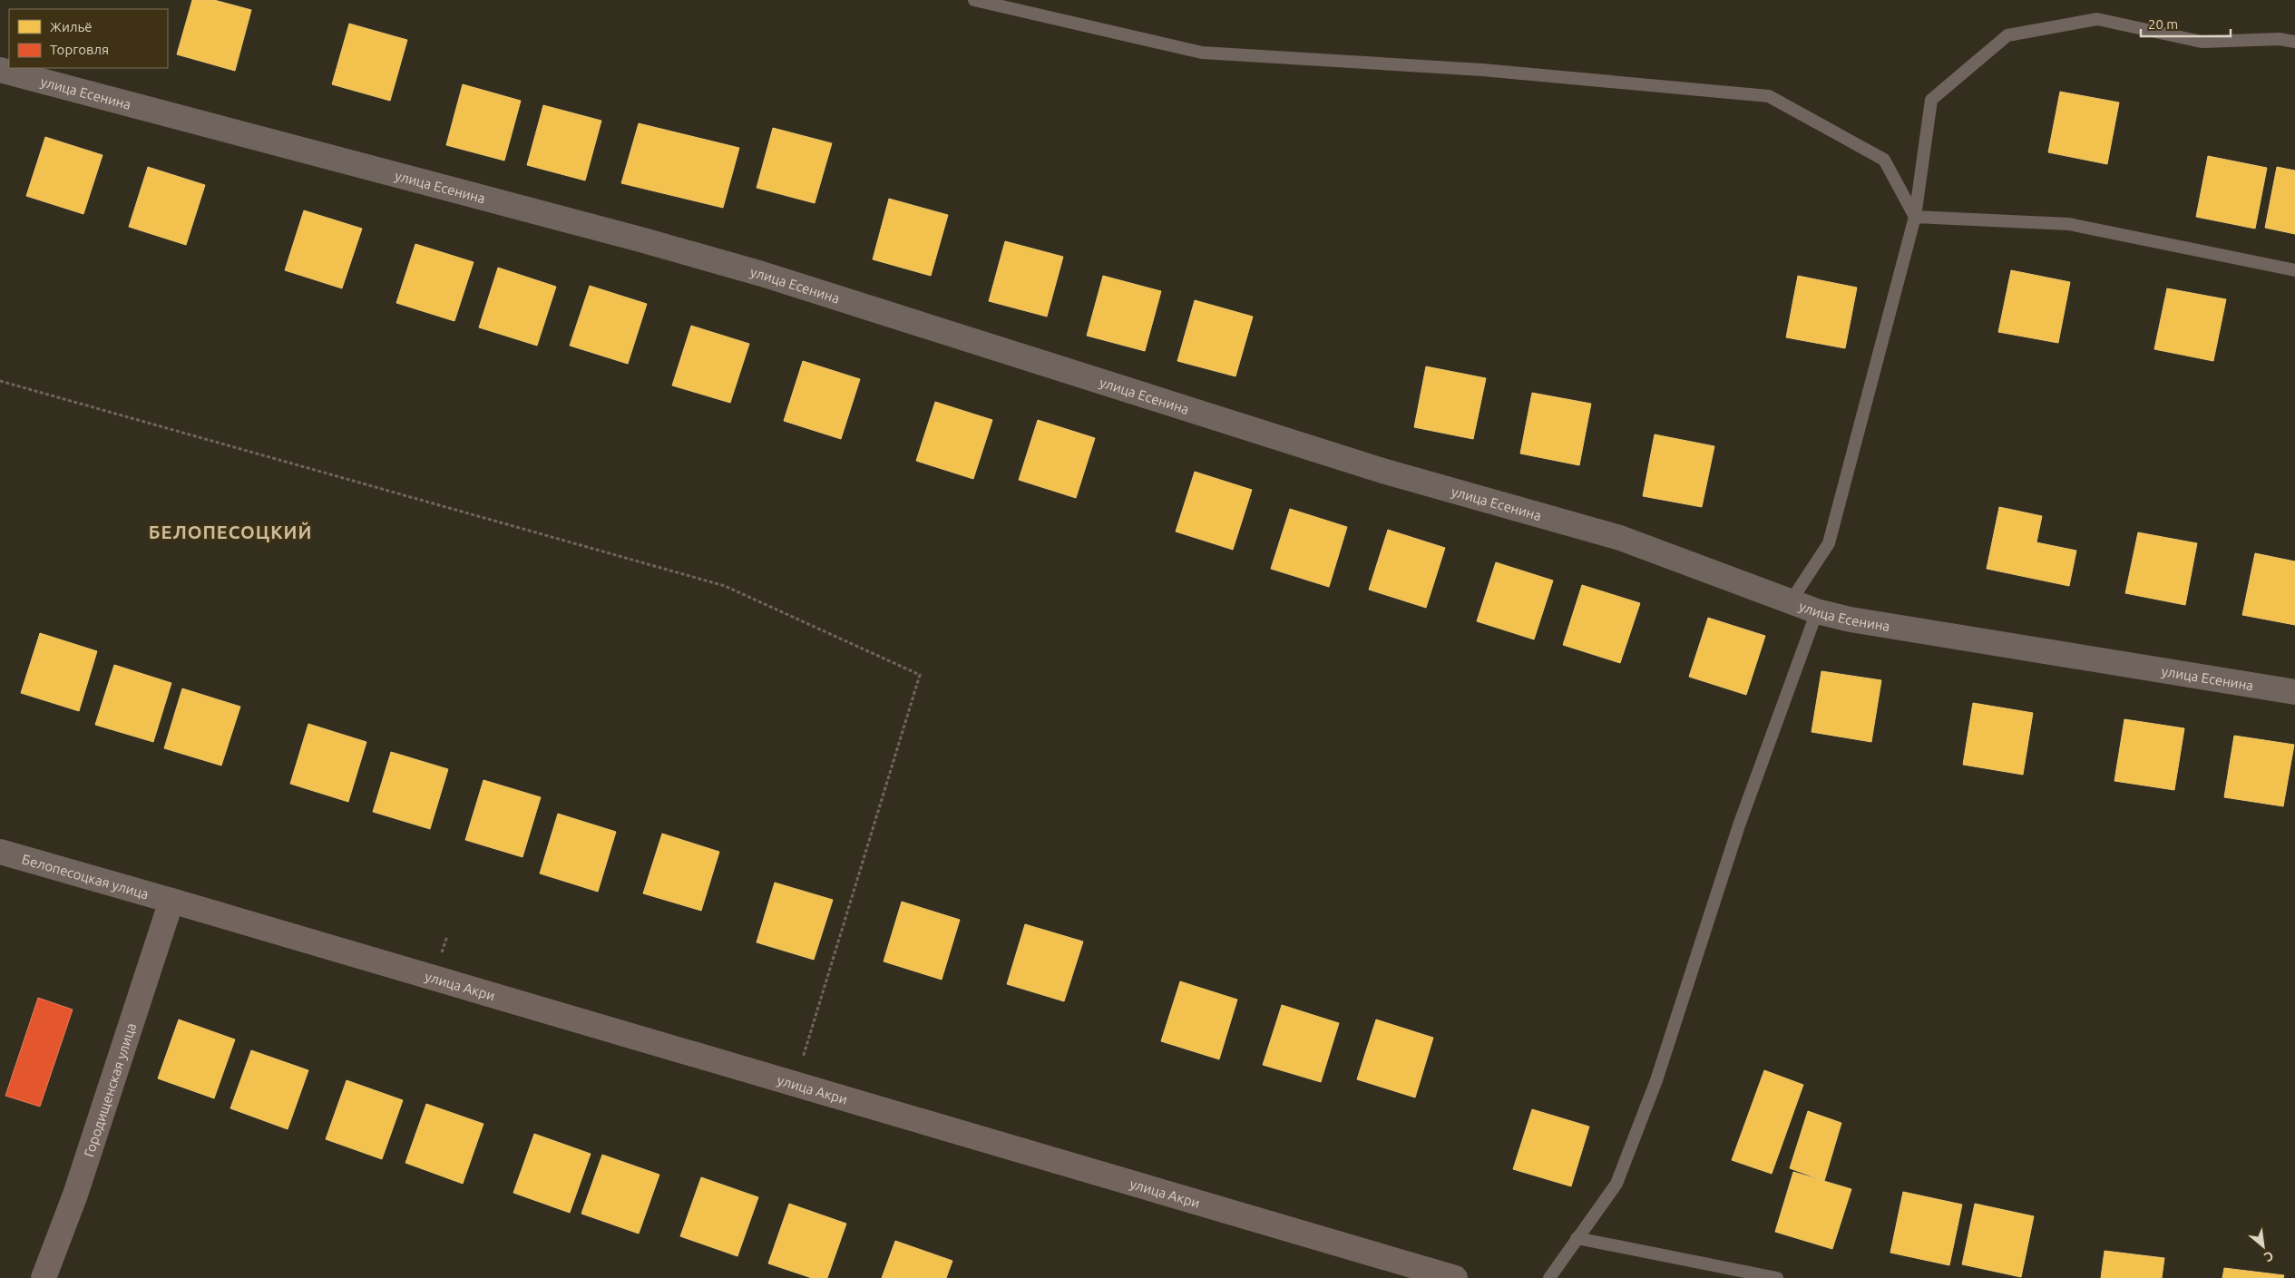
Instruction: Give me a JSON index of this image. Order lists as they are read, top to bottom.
{
  "streets": {
    "main road": ["улица Акри", "Городищенская улица"],
    "street": ["улица Есенина", "Белопесоцкая улица"]
  },
  "crossings": [
    ["Белопесоцкая улица", "улица Акри"],
    ["Белопесоцкая улица", "Городищенская улица"],
    ["улица Акри", "Городищенская улица"]
  ],
  "districts": ["БЕЛОПЕСОЦКИЙ"],
  "legend": ["Жильё", "Торговля"],
  "scale_bar": "20 m",
  "north": "bottom right"
}
